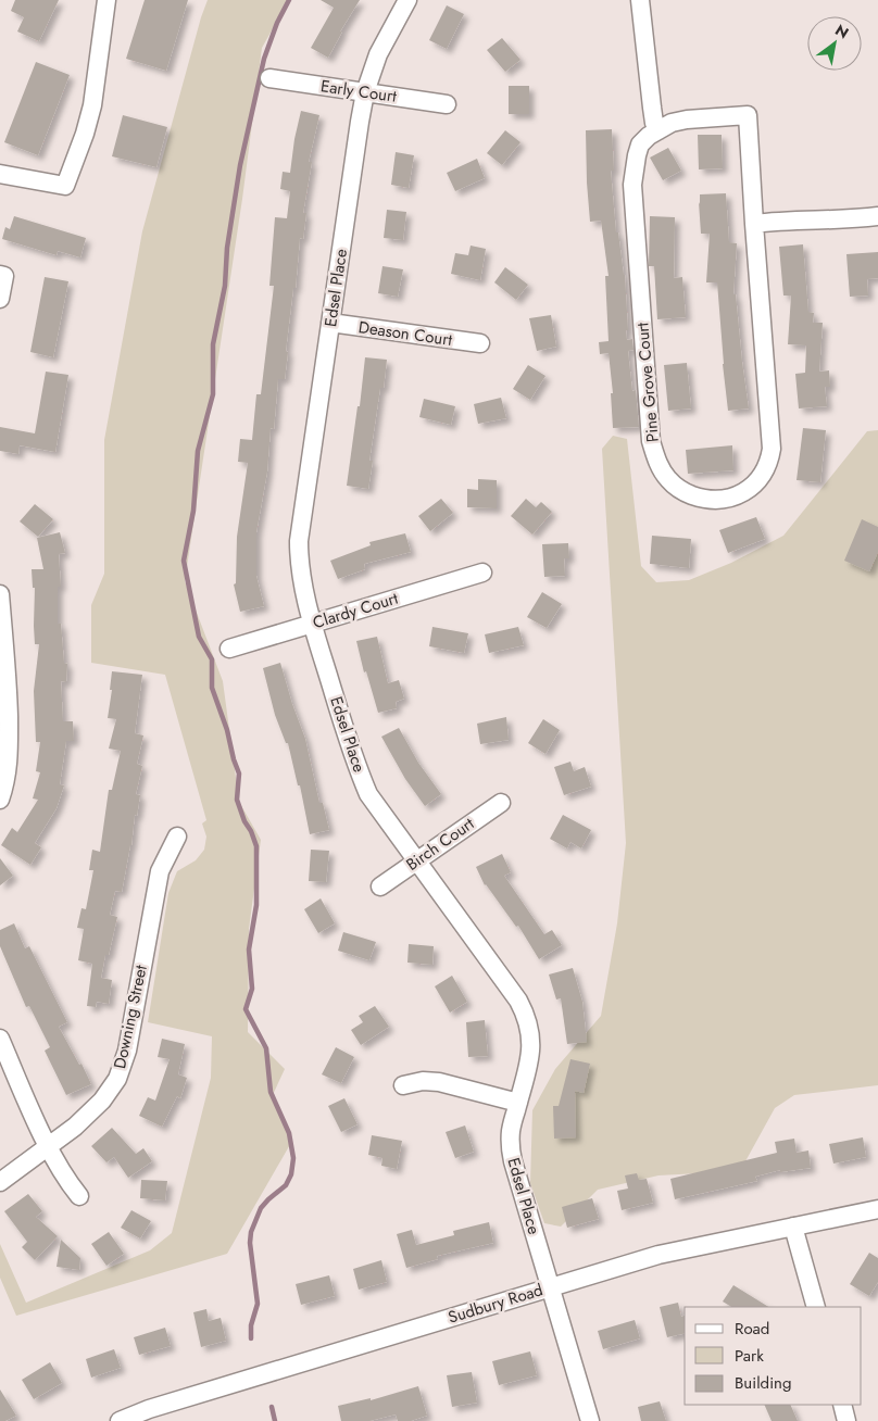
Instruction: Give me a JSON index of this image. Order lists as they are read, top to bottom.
{
  "streets": {
    "street": [
      "Early Court",
      "Edsel Place",
      "Deason Court",
      "Pine Grove Court",
      "Clardy Court",
      "Birch Court",
      "Downing Street",
      "Sudbury Road"
    ]
  },
  "crossings": [
    ["Early Court", "Edsel Place"],
    ["Edsel Place", "Deason Court"],
    ["Edsel Place", "Clardy Court"],
    ["Edsel Place", "Birch Court"],
    ["Edsel Place", "Sudbury Road"]
  ],
  "legend": ["Road", "Park", "Building"],
  "north": "top right"
}
